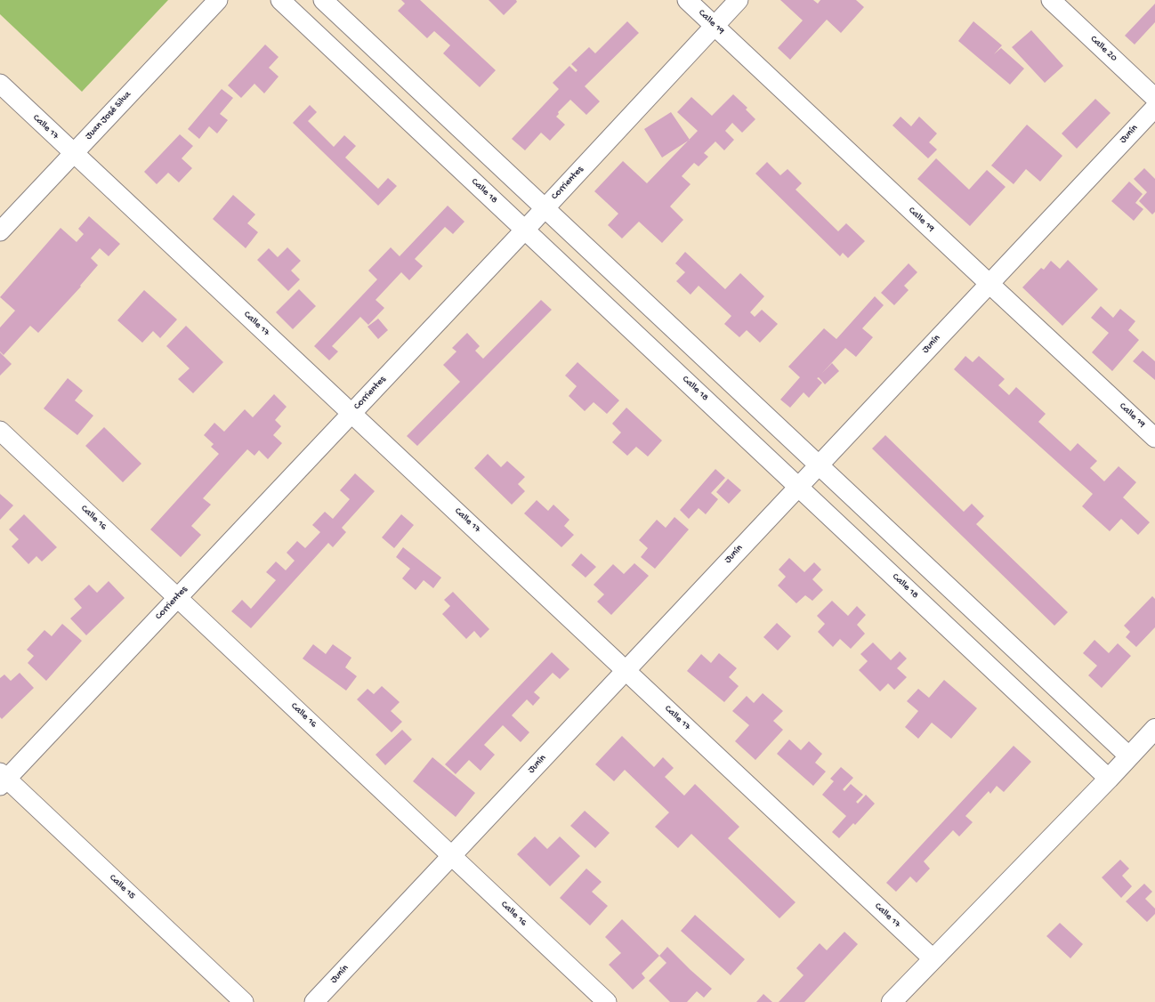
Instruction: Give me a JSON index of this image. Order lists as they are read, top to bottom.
{
  "streets": {
    "street": [
      "Calle 19",
      "Calle 20",
      "Juan José Silva",
      "Calle 17",
      "Junín",
      "Corrientes",
      "Calle 18",
      "Calle 16",
      "Calle 15"
    ]
  },
  "crossings": [
    ["Calle 19", "Junín"],
    ["Calle 19", "Corrientes"],
    ["Juan José Silva", "Calle 17"],
    ["Calle 17", "Junín"],
    ["Calle 17", "Corrientes"],
    ["Junín", "Calle 18"],
    ["Junín", "Calle 16"],
    ["Corrientes", "Calle 18"],
    ["Corrientes", "Calle 16"],
    ["Corrientes", "Calle 15"]
  ]
}
